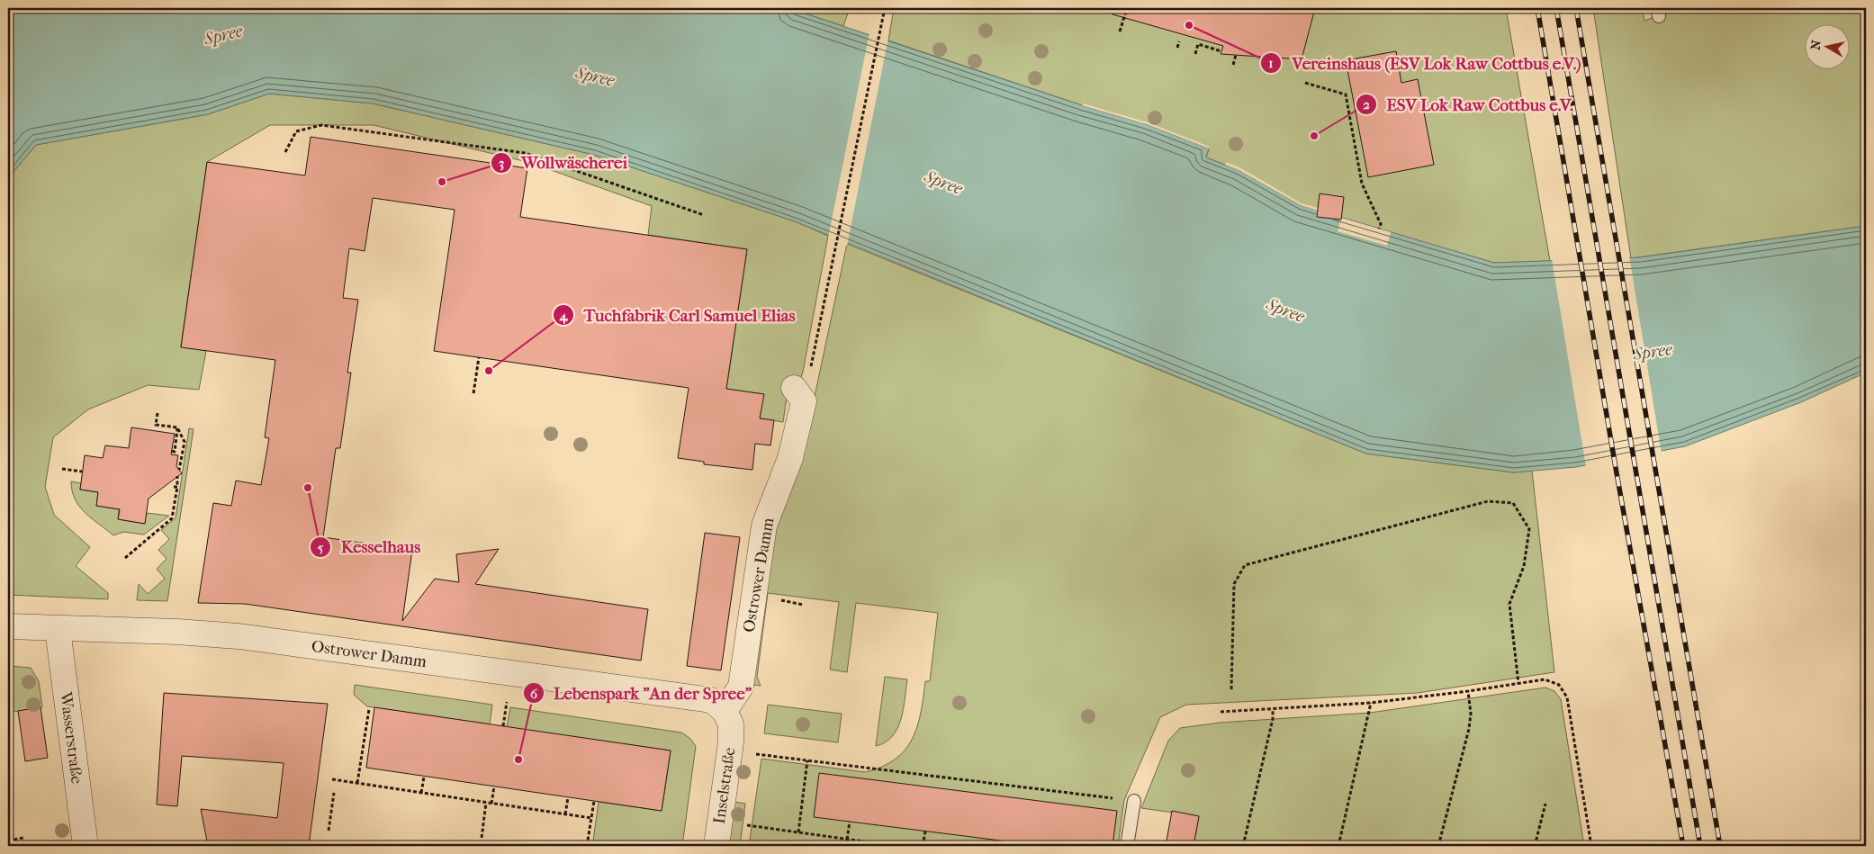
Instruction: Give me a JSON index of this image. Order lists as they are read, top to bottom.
{
  "streets": {
    "street": ["Ostrower Damm", "Wasserstraße", "Inselstraße"]
  },
  "crossings": [
    ["Ostrower Damm", "Wasserstraße"],
    ["Ostrower Damm", "Inselstraße"]
  ],
  "water": ["Spree"],
  "places": [
    "Vereinshaus (ESV Lok Raw Cottbus e.V.)",
    "ESV Lok Raw Cottbus e.V.",
    "Wollwäscherei",
    "Tuchfabrik Carl Samuel Elias",
    "Kesselhaus",
    "Lebenspark \"An der Spree\""
  ],
  "north": "left"
}
